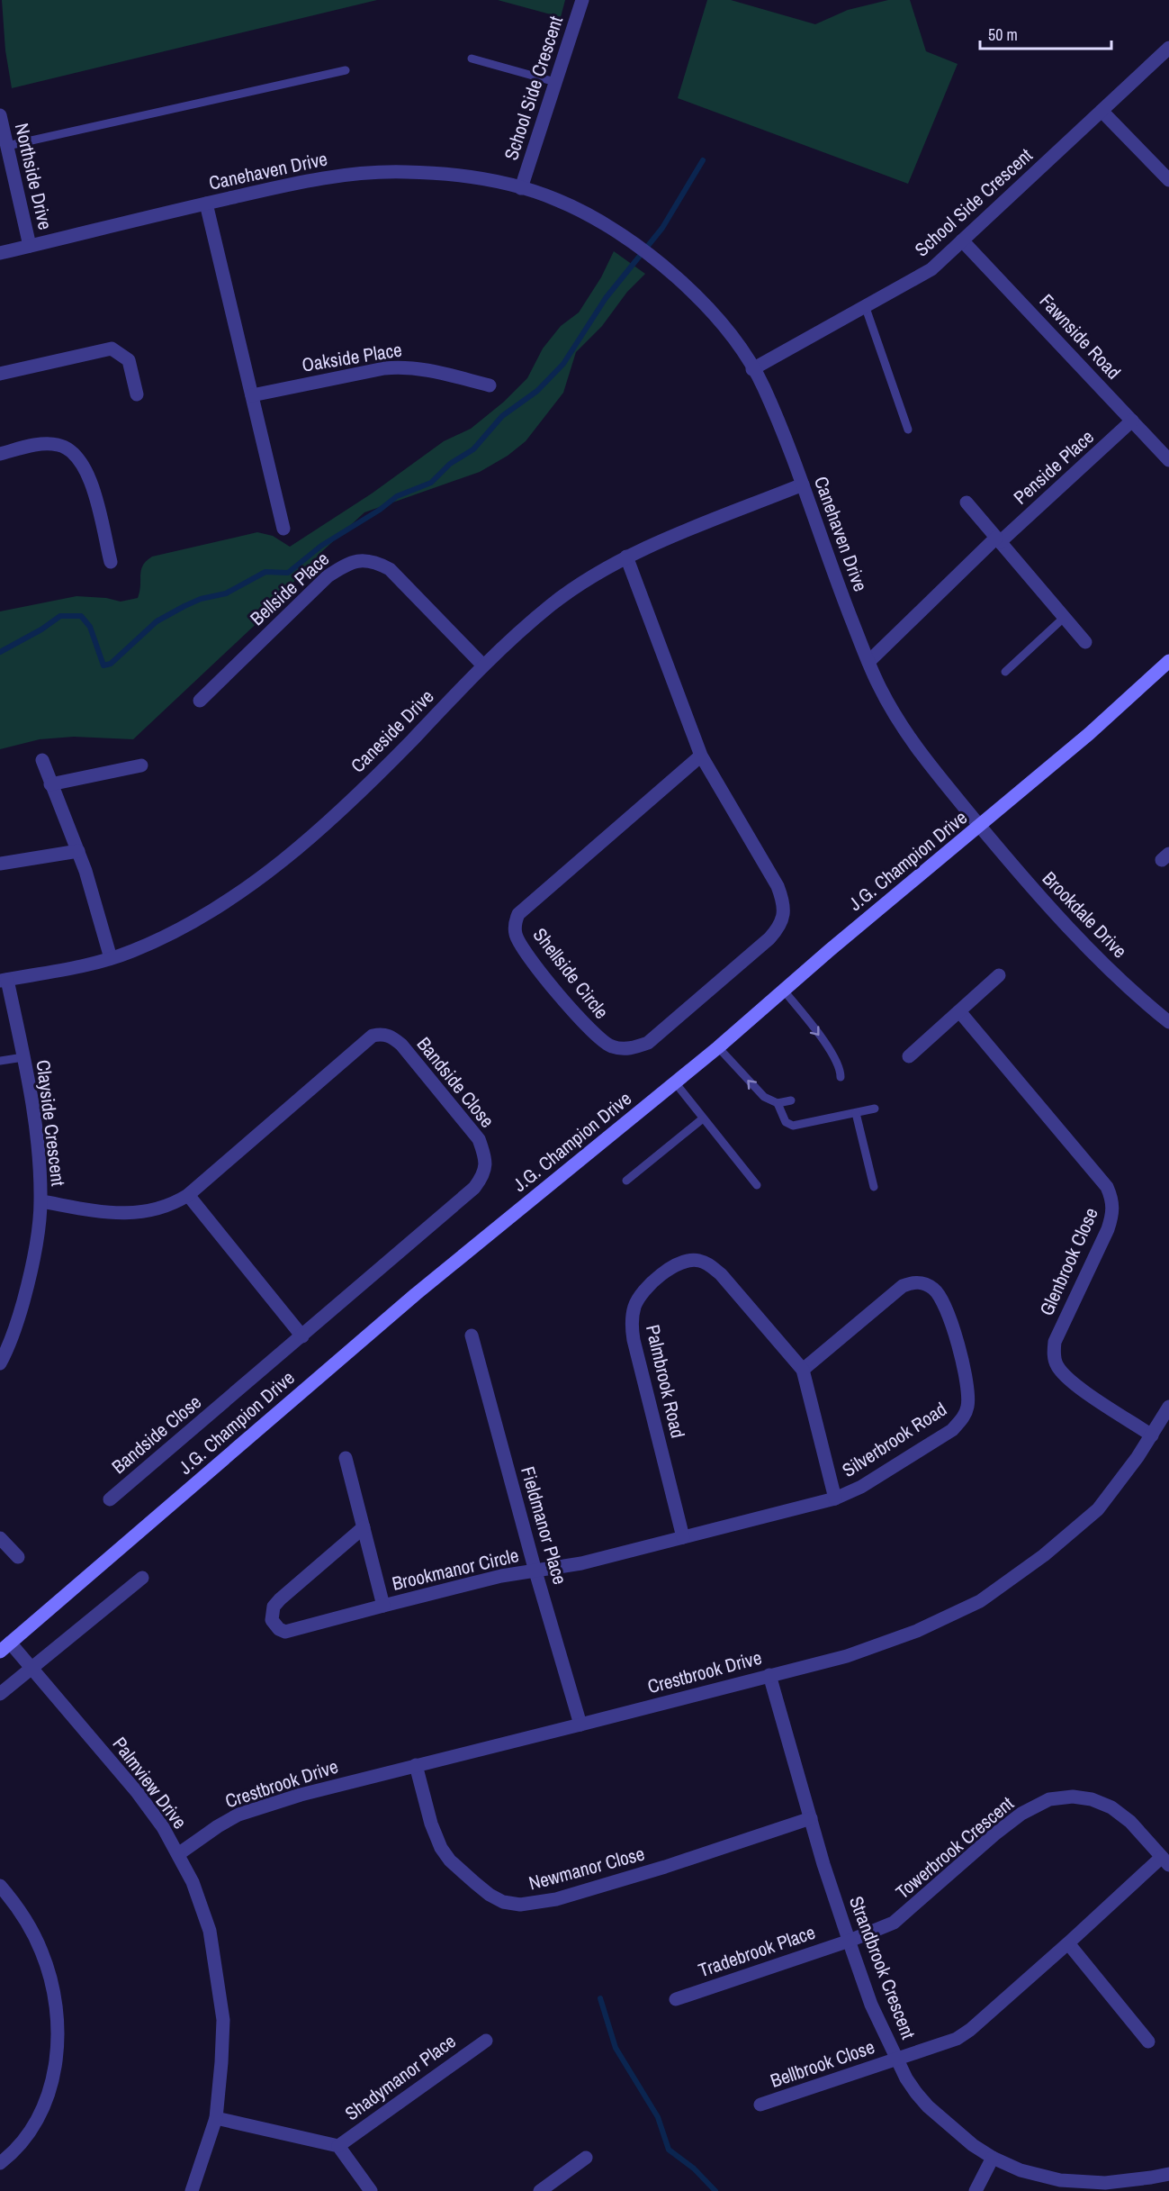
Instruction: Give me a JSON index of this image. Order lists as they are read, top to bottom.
{
  "streets": {
    "main road": ["J.G. Champion Drive"],
    "street": [
      "School Side Crescent",
      "Canehaven Drive",
      "Northside Drive",
      "Fawnside Road",
      "Oakside Place",
      "Penside Place",
      "Bellside Place",
      "Caneside Drive",
      "Brookdale Drive",
      "Shellside Circle",
      "Bandside Close",
      "Clayside Crescent",
      "Glenbrook Close",
      "Palmbrook Road",
      "Silverbrook Road",
      "Fieldmanor Place",
      "Brookmanor Circle",
      "Crestbrook Drive",
      "Palmview Drive",
      "Towerbrook Crescent",
      "Newmanor Close",
      "Tradebrook Place",
      "Strandbrook Crescent",
      "Bellbrook Close",
      "Shadymanor Place"
    ]
  },
  "crossings": [
    ["School Side Crescent", "Canehaven Drive"],
    ["School Side Crescent", "Fawnside Road"],
    ["Canehaven Drive", "Northside Drive"],
    ["Canehaven Drive", "Penside Place"],
    ["Canehaven Drive", "Caneside Drive"],
    ["Canehaven Drive", "J.G. Champion Drive"],
    ["Canehaven Drive", "Brookdale Drive"],
    ["Fawnside Road", "Penside Place"],
    ["Bellside Place", "Caneside Drive"],
    ["Caneside Drive", "Shellside Circle"],
    ["Caneside Drive", "Clayside Crescent"],
    ["J.G. Champion Drive", "Brookdale Drive"],
    ["J.G. Champion Drive", "Palmview Drive"],
    ["Bandside Close", "Clayside Crescent"],
    ["Glenbrook Close", "Crestbrook Drive"],
    ["Palmbrook Road", "Silverbrook Road"],
    ["Silverbrook Road", "Fieldmanor Place"],
    ["Silverbrook Road", "Brookmanor Circle"],
    ["Fieldmanor Place", "Brookmanor Circle"],
    ["Fieldmanor Place", "Crestbrook Drive"],
    ["Crestbrook Drive", "Palmview Drive"],
    ["Crestbrook Drive", "Newmanor Close"],
    ["Crestbrook Drive", "Strandbrook Crescent"],
    ["Towerbrook Crescent", "Tradebrook Place"],
    ["Towerbrook Crescent", "Strandbrook Crescent"],
    ["Towerbrook Crescent", "Bellbrook Close"],
    ["Newmanor Close", "Strandbrook Crescent"],
    ["Tradebrook Place", "Strandbrook Crescent"],
    ["Strandbrook Crescent", "Bellbrook Close"]
  ],
  "scale_bar": "50 m"
}
